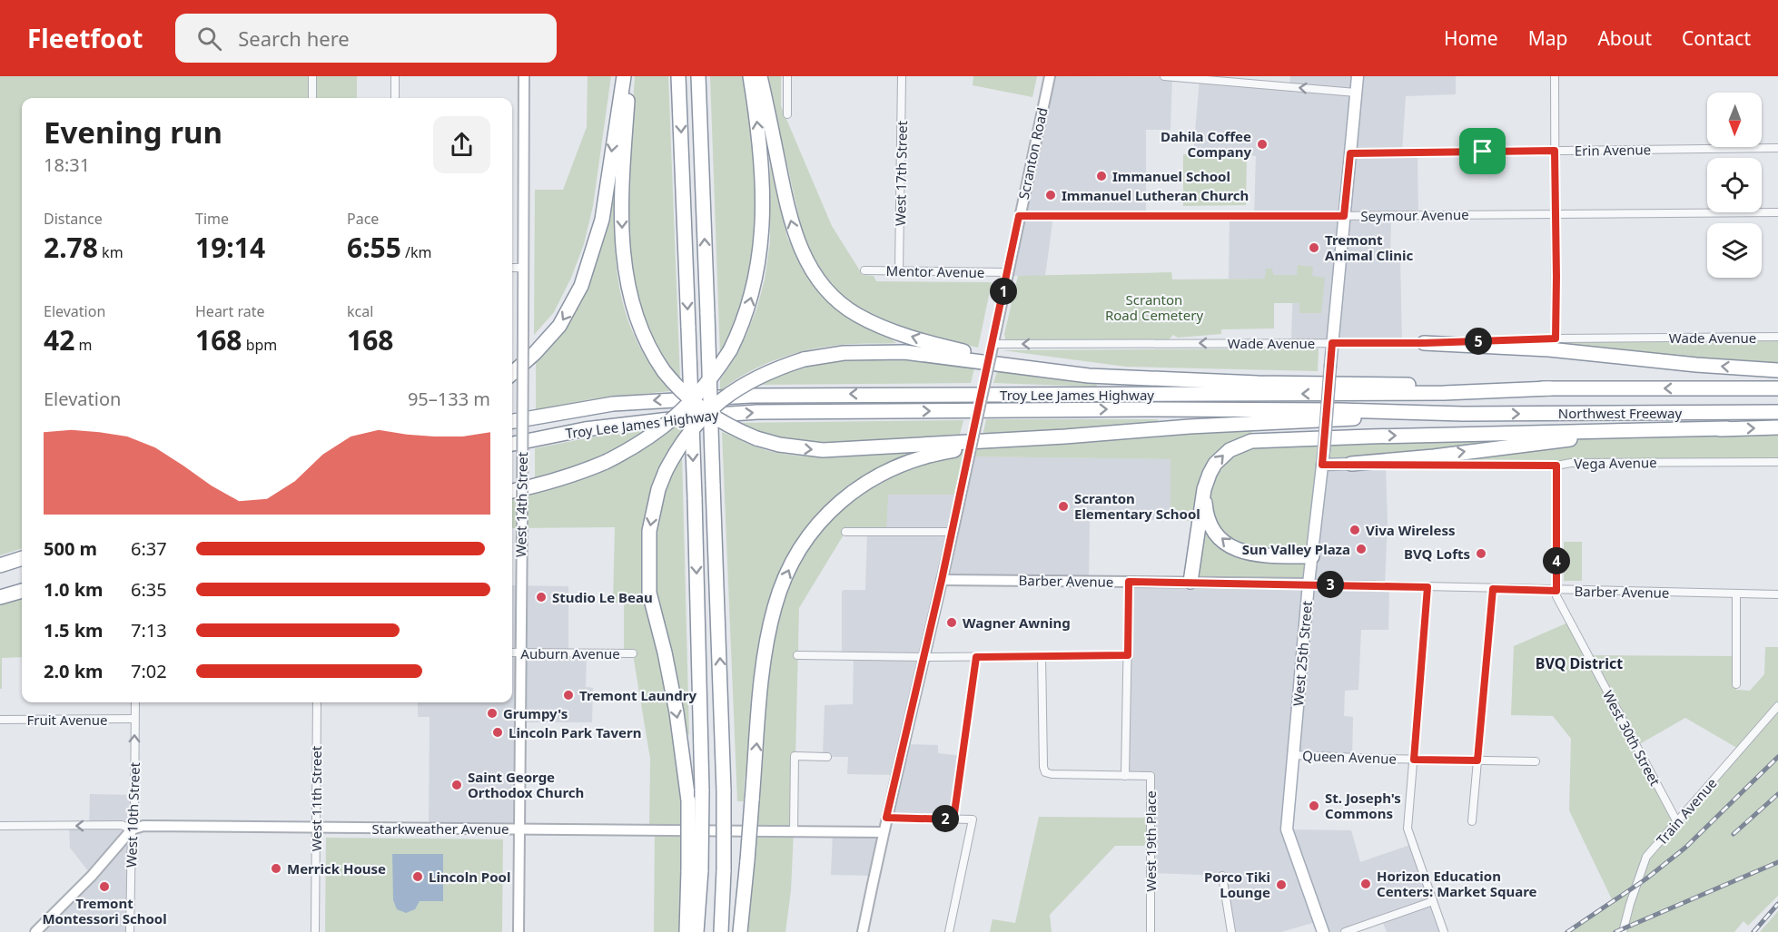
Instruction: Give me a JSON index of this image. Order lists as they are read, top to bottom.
{
  "streets": {
    "highway": ["Troy Lee James Highway", "Northwest Freeway"],
    "main road": ["Vega Avenue", "West 25th Street"],
    "street": [
      "Erin Avenue",
      "Scranton Road",
      "West 17th Street",
      "Seymour Avenue",
      "Mentor Avenue",
      "Wade Avenue",
      "West 14th Street",
      "Barber Avenue",
      "Auburn Avenue",
      "Fruit Avenue",
      "West 30th Street",
      "Queen Avenue",
      "West 11th Street",
      "Train Avenue",
      "West 10th Street",
      "Starkweather Avenue",
      "West 19th Place"
    ]
  },
  "crossings": [
    ["Erin Avenue", "West 25th Street"],
    ["Scranton Road", "Seymour Avenue"],
    ["Scranton Road", "Mentor Avenue"],
    ["Scranton Road", "Wade Avenue"],
    ["Scranton Road", "Barber Avenue"],
    ["Scranton Road", "Starkweather Avenue"],
    ["West 17th Street", "Mentor Avenue"],
    ["Seymour Avenue", "West 25th Street"],
    ["Wade Avenue", "West 25th Street"],
    ["Troy Lee James Highway", "Northwest Freeway"],
    ["Vega Avenue", "West 25th Street"],
    ["Vega Avenue", "West 30th Street"],
    ["West 14th Street", "Auburn Avenue"],
    ["West 14th Street", "Starkweather Avenue"],
    ["Barber Avenue", "West 25th Street"],
    ["Barber Avenue", "West 30th Street"],
    ["West 25th Street", "Queen Avenue"],
    ["Fruit Avenue", "West 10th Street"],
    ["West 30th Street", "Train Avenue"],
    ["West 11th Street", "Starkweather Avenue"],
    ["West 10th Street", "Starkweather Avenue"]
  ],
  "one_way": ["Wade Avenue", "West 10th Street"],
  "districts": ["BVQ District"],
  "parks": ["Scranton Road Cemetery"],
  "places": [
    "Dahila Coffee Company",
    "Immanuel School",
    "Immanuel Lutheran Church",
    "Tremont Animal Clinic",
    "Scranton Elementary School",
    "Viva Wireless",
    "Sun Valley Plaza",
    "BVQ Lofts",
    "Studio Le Beau",
    "Wagner Awning",
    "Tremont Laundry",
    "Grumpy's",
    "Lincoln Park Tavern",
    "Saint George Orthodox Church",
    "St. Joseph's Commons",
    "Merrick House",
    "Lincoln Pool",
    "Horizon Education Centers: Market Square",
    "Porco Tiki Lounge",
    "Tremont Montessori School"
  ],
  "north": "bottom",
  "page": {
    "header": "Fleetfoot",
    "search": "Search here",
    "nav": [
      "Home",
      "Map",
      "About",
      "Contact"
    ],
    "heading": ["Evening run", "18:31"],
    "stats": [
      ["Distance", "2.78 km"],
      ["Time", "19:14"],
      ["Pace", "6:55 /km"],
      ["Elevation", "42 m"],
      ["Heart rate", "168 bpm"],
      ["kcal", "168"]
    ],
    "pins": [
      "1",
      "5",
      "4",
      "3",
      "2"
    ],
    "chart": ["Elevation", "95–133 m"],
    "list": [
      {
        "name": "500 m",
        "note": "6:37"
      },
      {
        "name": "1.0 km",
        "note": "6:35"
      },
      {
        "name": "1.5 km",
        "note": "7:13"
      },
      {
        "name": "2.0 km",
        "note": "7:02"
      }
    ]
  }
}
